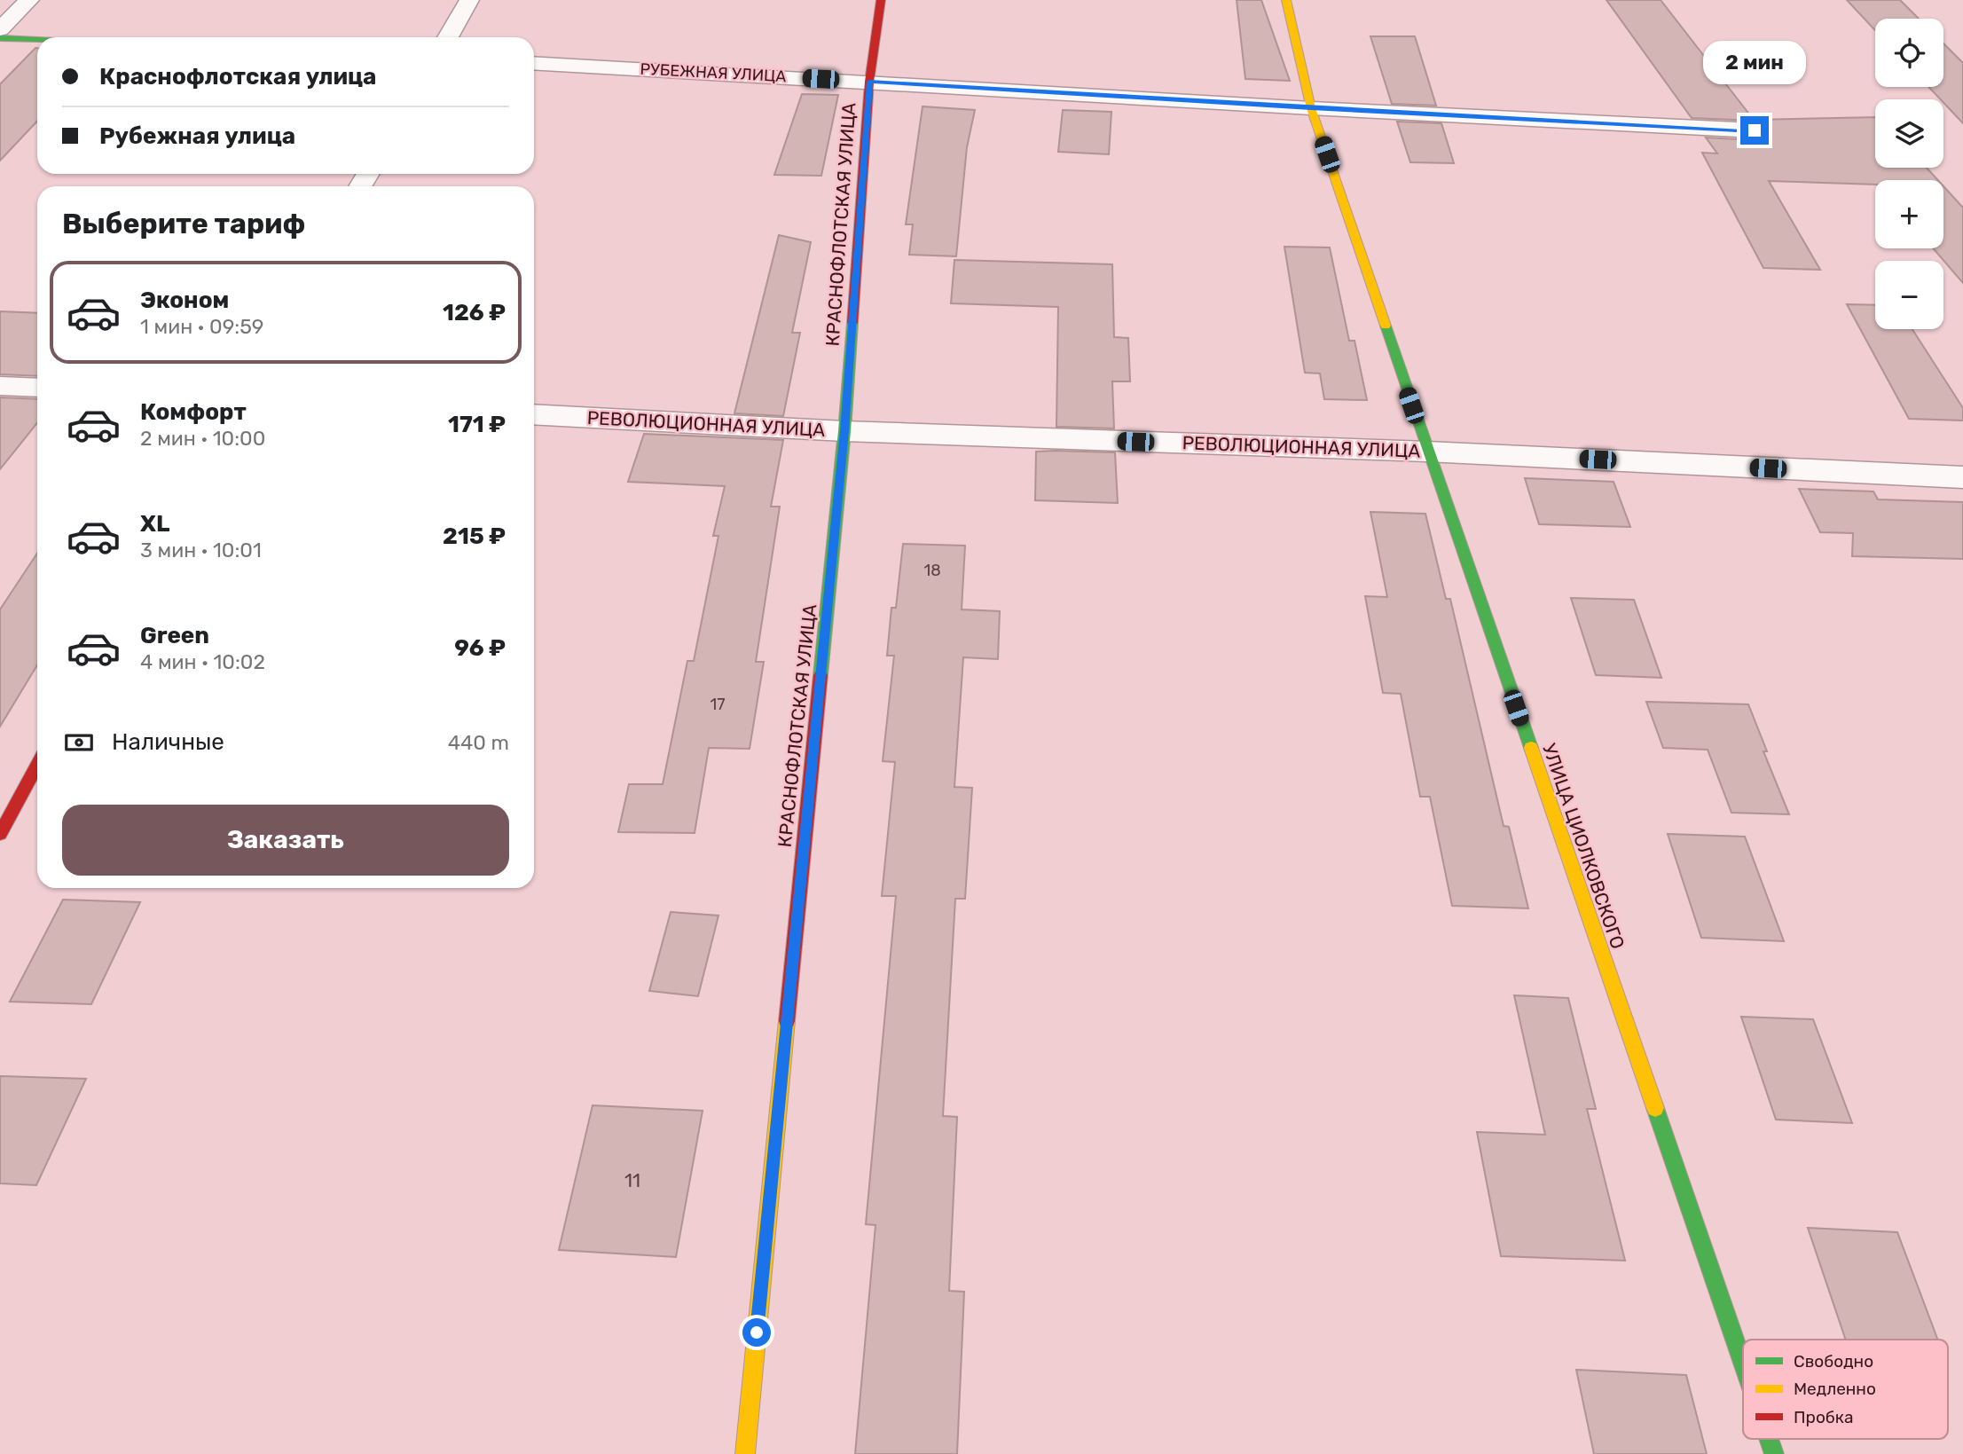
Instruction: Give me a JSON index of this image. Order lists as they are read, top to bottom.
{
  "streets": {
    "street": [
      "РУБЕЖНАЯ УЛИЦА",
      "КРАСНОФЛОТСКАЯ УЛИЦА",
      "РЕВОЛЮЦИОННАЯ УЛИЦА",
      "УЛИЦА ЦИОЛКОВСКОГО"
    ]
  },
  "crossings": [
    ["РУБЕЖНАЯ УЛИЦА", "КРАСНОФЛОТСКАЯ УЛИЦА"],
    ["РУБЕЖНАЯ УЛИЦА", "УЛИЦА ЦИОЛКОВСКОГО"],
    ["КРАСНОФЛОТСКАЯ УЛИЦА", "РЕВОЛЮЦИОННАЯ УЛИЦА"],
    ["РЕВОЛЮЦИОННАЯ УЛИЦА", "УЛИЦА ЦИОЛКОВСКОГО"]
  ],
  "house_numbers": ["18", "17", "11"],
  "legend": ["Свободно", "Медленно", "Пробка"],
  "page": {
    "map_buttons": ["+", "−"],
    "banner": ["Краснофлотская улица", "Рубежная улица"],
    "bubble": "2 мин",
    "heading": "Выберите тариф",
    "list": [
      {
        "name": "Эконом",
        "note": "1 мин · 09:59",
        "value": "126 ₽"
      },
      {
        "name": "Комфорт",
        "note": "2 мин · 10:00",
        "value": "171 ₽"
      },
      {
        "name": "XL",
        "note": "3 мин · 10:01",
        "value": "215 ₽"
      },
      {
        "name": "Green",
        "note": "4 мин · 10:02",
        "value": "96 ₽"
      }
    ],
    "pay": ["Наличные", "440 m"],
    "buttons": "Заказать"
  }
}
